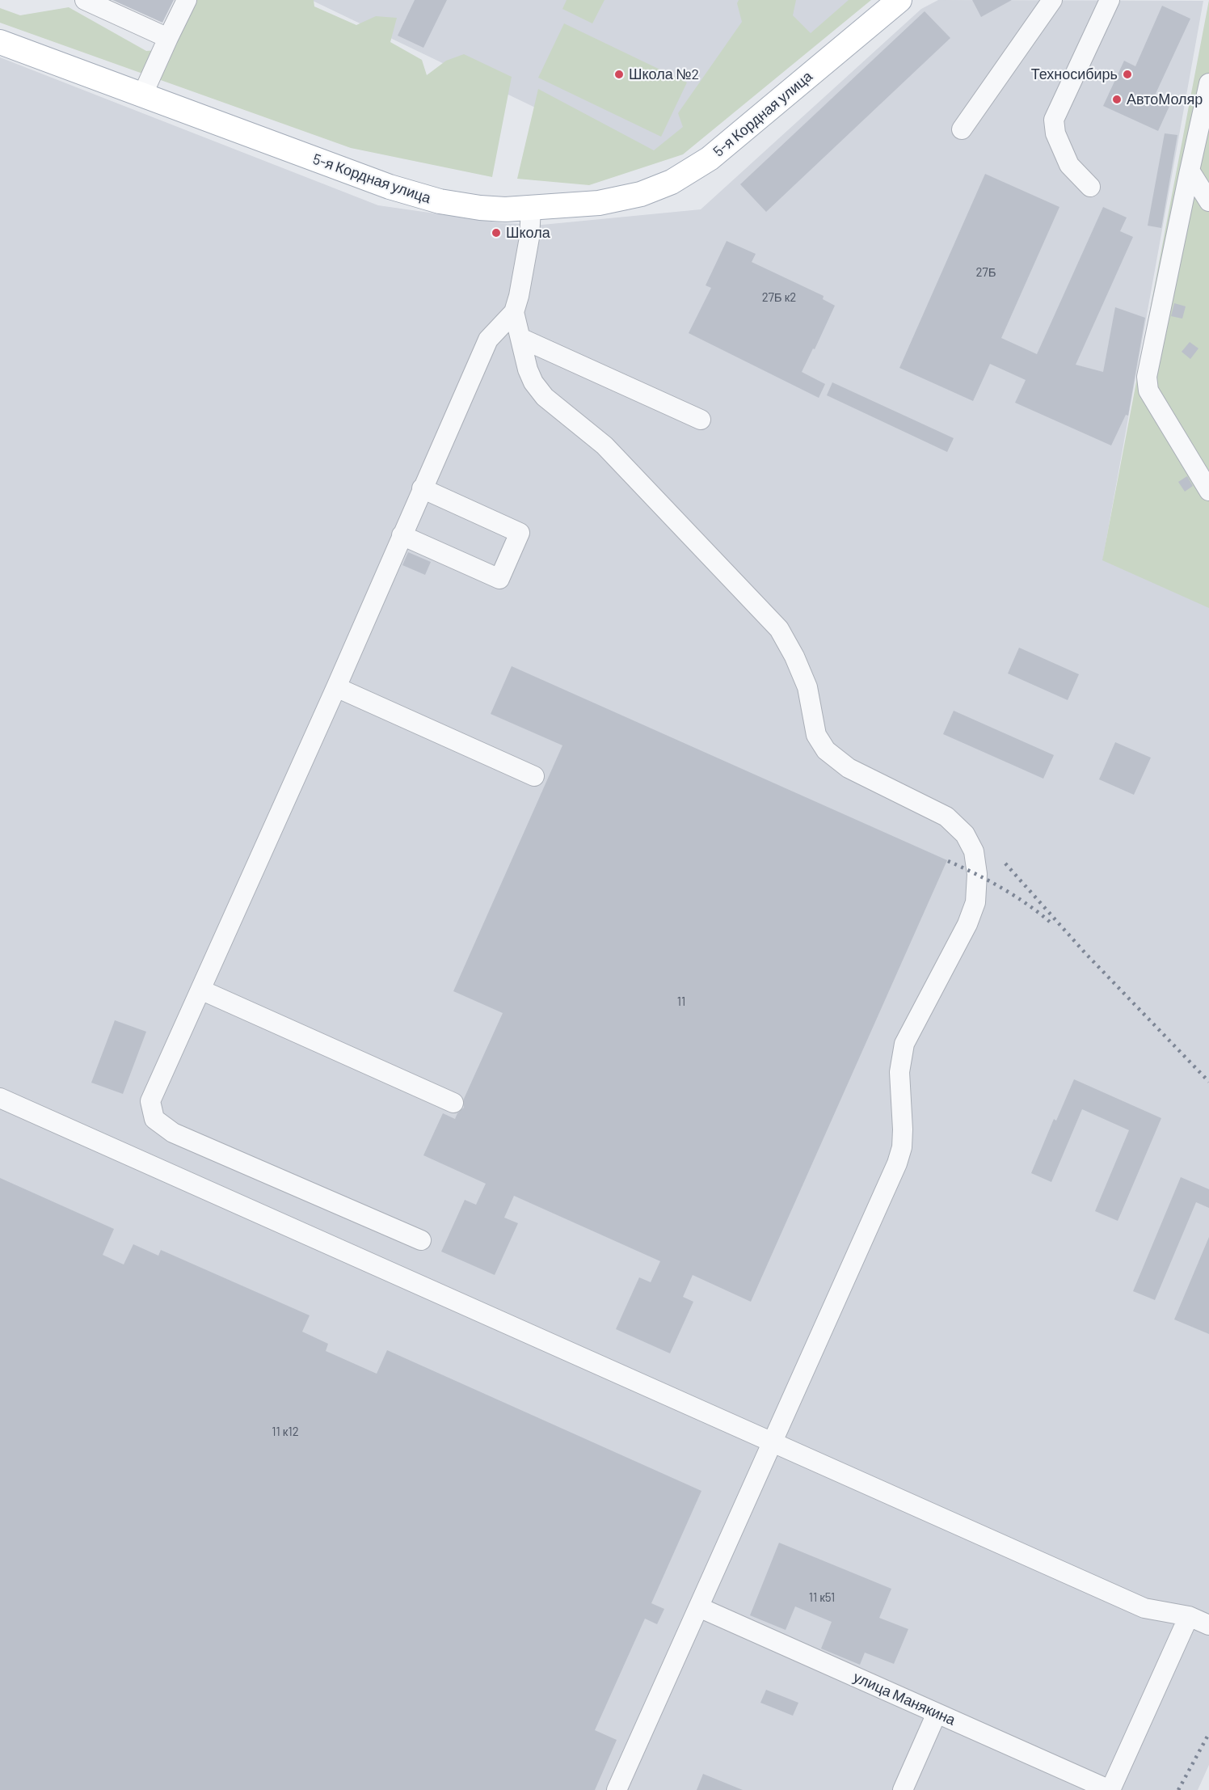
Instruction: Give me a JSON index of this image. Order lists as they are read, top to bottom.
{
  "streets": {
    "main road": ["5-я Кордная улица"],
    "lane": ["улица Манякина"]
  },
  "places": [
    "Школа №2",
    "Техносибирь",
    "АвтоМоляр",
    "Школа"
  ],
  "house_numbers": [
    "27Б",
    "27Б к2",
    "11",
    "11 к12",
    "11 к51"
  ]
}
